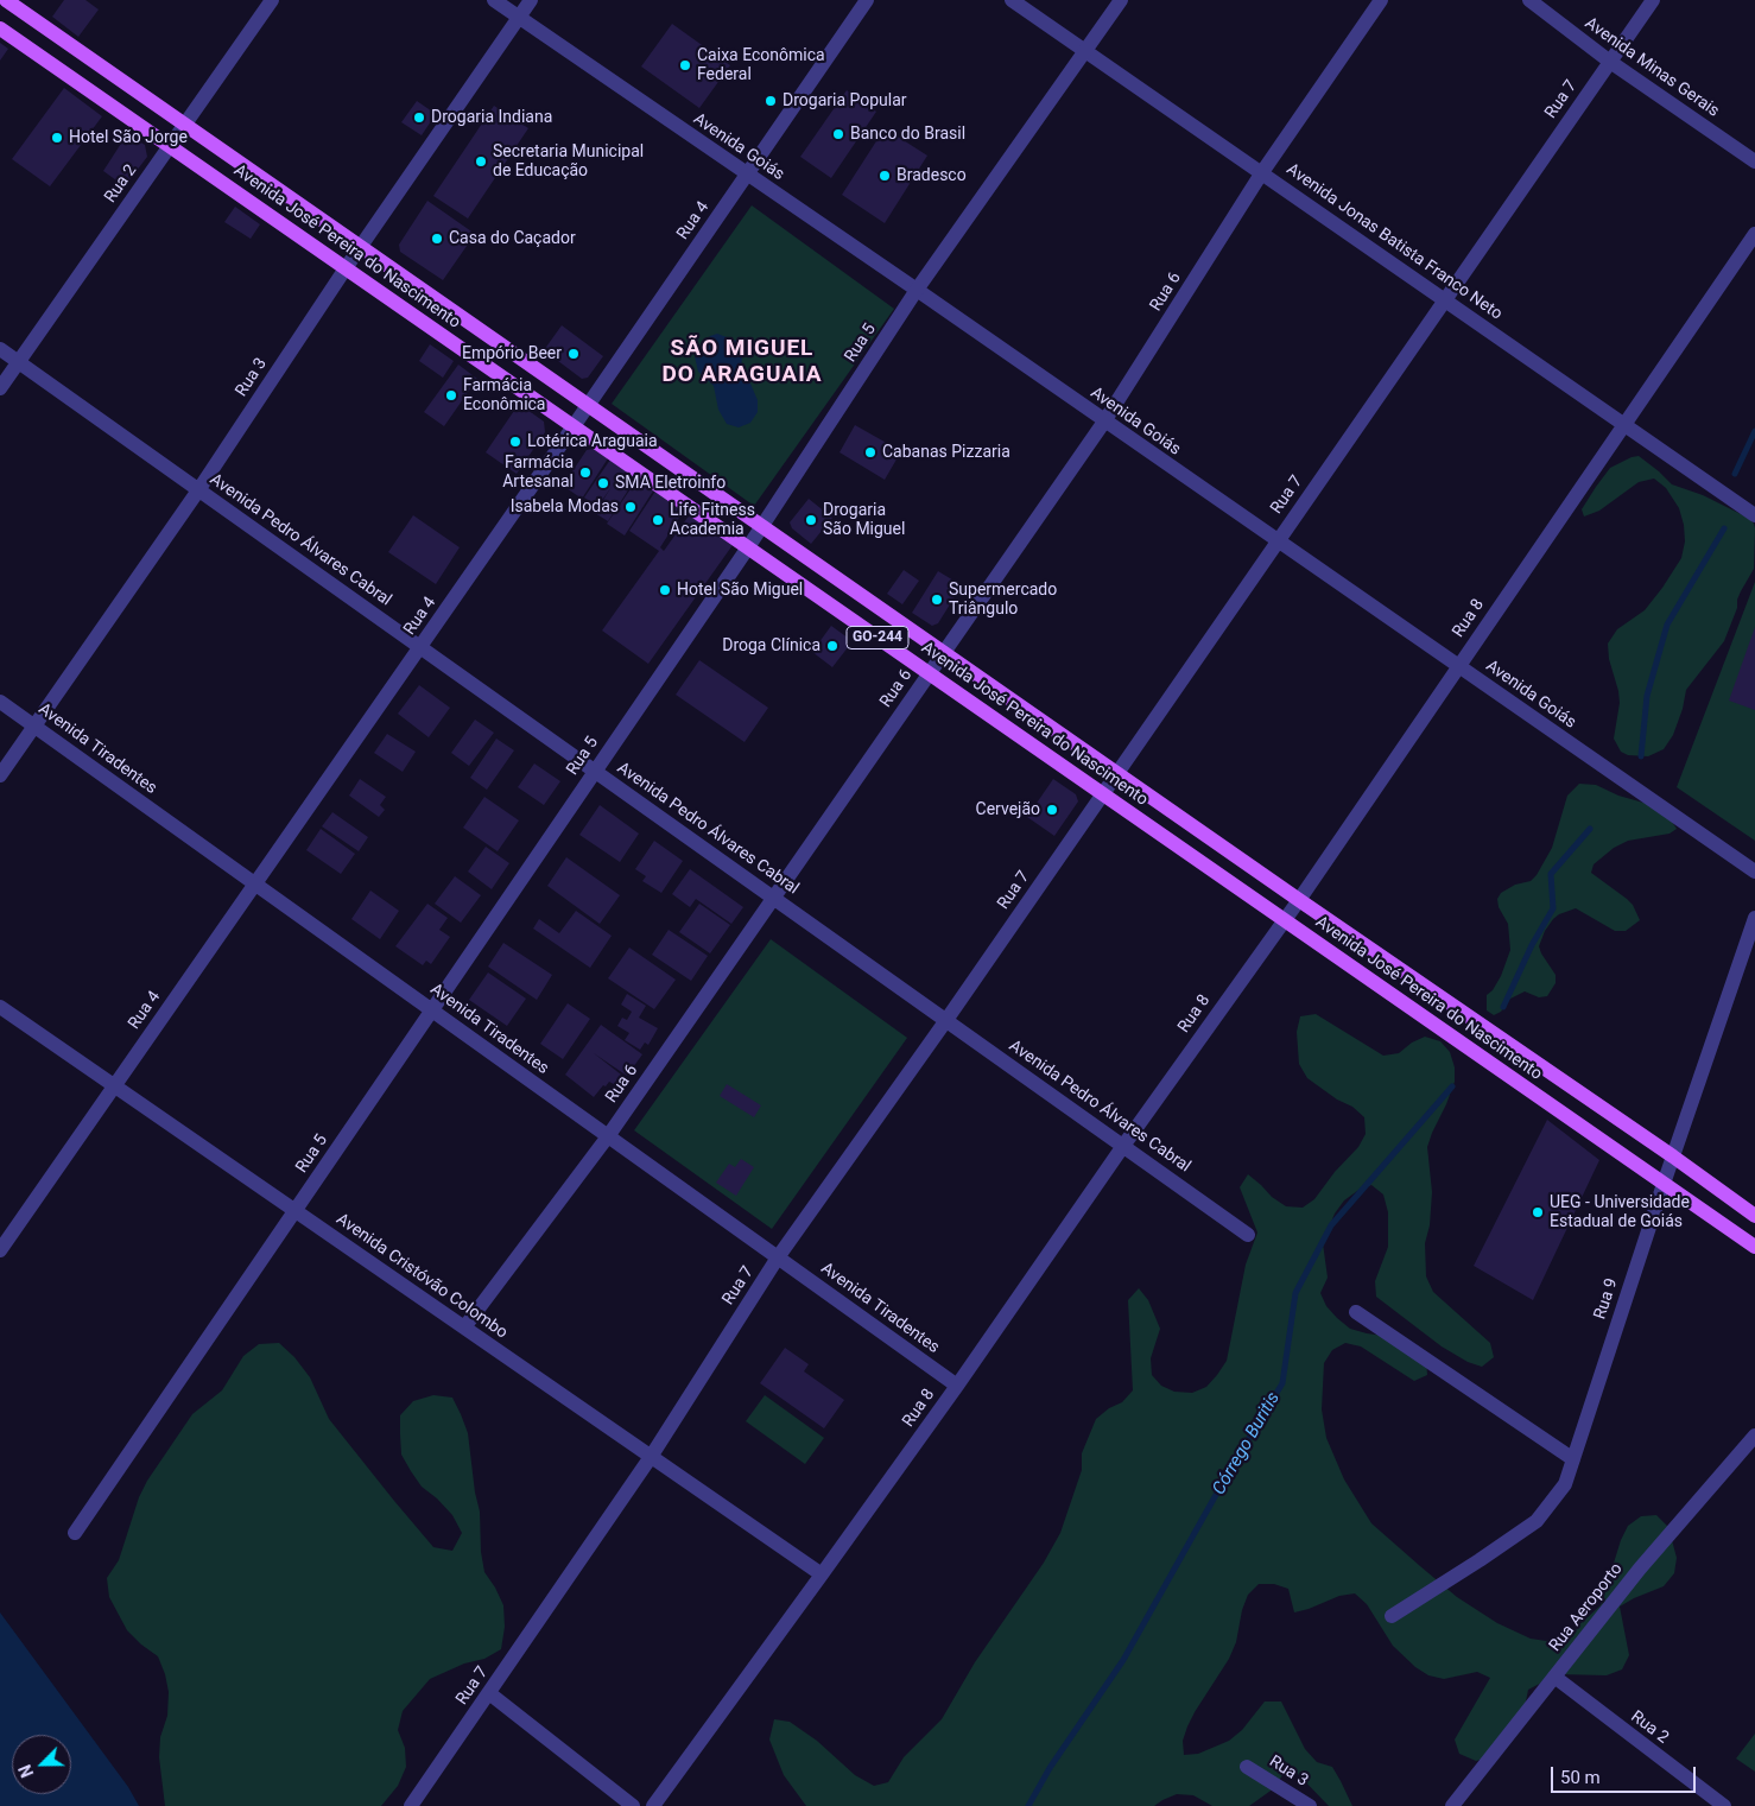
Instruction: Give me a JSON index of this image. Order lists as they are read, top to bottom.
{
  "streets": {
    "main road": ["Avenida José Pereira do Nascimento", "GO-244"],
    "street": [
      "Avenida Minas Gerais",
      "Rua 7",
      "Avenida Goiás",
      "Rua 2",
      "Rua 4",
      "Avenida Jonas Batista Franco Neto",
      "Rua 6",
      "Rua 5",
      "Rua 3",
      "Avenida Pedro Álvares Cabral",
      "Rua 8",
      "Avenida Tiradentes",
      "Avenida Cristóvão Colombo",
      "Rua 9",
      "Rua Aeroporto"
    ]
  },
  "crossings": [
    ["Avenida Minas Gerais", "Rua 7"],
    ["Rua 7", "Avenida Goiás"],
    ["Rua 7", "Avenida Jonas Batista Franco Neto"],
    ["Rua 7", "Avenida José Pereira do Nascimento"],
    ["Rua 7", "Avenida Pedro Álvares Cabral"],
    ["Rua 7", "Avenida Tiradentes"],
    ["Rua 7", "Avenida Cristóvão Colombo"],
    ["Avenida Goiás", "Rua 4"],
    ["Avenida Goiás", "Rua 6"],
    ["Avenida Goiás", "Rua 5"],
    ["Avenida Goiás", "Rua 3"],
    ["Avenida Goiás", "Rua 8"],
    ["Rua 2", "Avenida José Pereira do Nascimento"],
    ["Rua 2", "Avenida Pedro Álvares Cabral"],
    ["Rua 2", "Rua Aeroporto"],
    ["Rua 4", "Avenida José Pereira do Nascimento"],
    ["Rua 4", "Avenida Pedro Álvares Cabral"],
    ["Rua 4", "Avenida Tiradentes"],
    ["Rua 4", "Avenida Cristóvão Colombo"],
    ["Avenida Jonas Batista Franco Neto", "Rua 6"],
    ["Avenida Jonas Batista Franco Neto", "Rua 5"],
    ["Avenida Jonas Batista Franco Neto", "Rua 8"],
    ["Avenida José Pereira do Nascimento", "Rua 6"],
    ["Avenida José Pereira do Nascimento", "Rua 5"],
    ["Avenida José Pereira do Nascimento", "Rua 3"],
    ["Avenida José Pereira do Nascimento", "Rua 8"],
    ["Avenida José Pereira do Nascimento", "Rua 9"],
    ["Rua 6", "Avenida Pedro Álvares Cabral"],
    ["Rua 6", "Avenida Tiradentes"],
    ["Rua 6", "Avenida Cristóvão Colombo"],
    ["Rua 5", "Avenida Pedro Álvares Cabral"],
    ["Rua 5", "Avenida Tiradentes"],
    ["Rua 5", "Avenida Cristóvão Colombo"],
    ["Rua 3", "Avenida Pedro Álvares Cabral"],
    ["Rua 3", "Avenida Tiradentes"],
    ["Avenida Pedro Álvares Cabral", "Rua 8"],
    ["Rua 8", "Avenida Tiradentes"],
    ["Rua 8", "Avenida Cristóvão Colombo"]
  ],
  "districts": ["SÃO MIGUEL DO ARAGUAIA"],
  "water": ["Córrego Buritis"],
  "places": [
    "Caixa Econômica Federal",
    "Drogaria Popular",
    "Drogaria Indiana",
    "Banco do Brasil",
    "Hotel São Jorge",
    "Secretaria Municipal de Educação",
    "Bradesco",
    "Casa do Caçador",
    "Empório Beer",
    "Farmácia Econômica",
    "Lotérica Araguaia",
    "Cabanas Pizzaria",
    "Farmácia Artesanal",
    "SMA Eletroinfo",
    "Isabela Modas",
    "Life Fitness Academia",
    "Drogaria São Miguel",
    "Hotel São Miguel",
    "Supermercado Triângulo",
    "Droga Clínica",
    "Cervejão",
    "UEG - Universidade Estadual de Goiás"
  ],
  "scale_bar": "50 m",
  "north": "bottom left"
}
